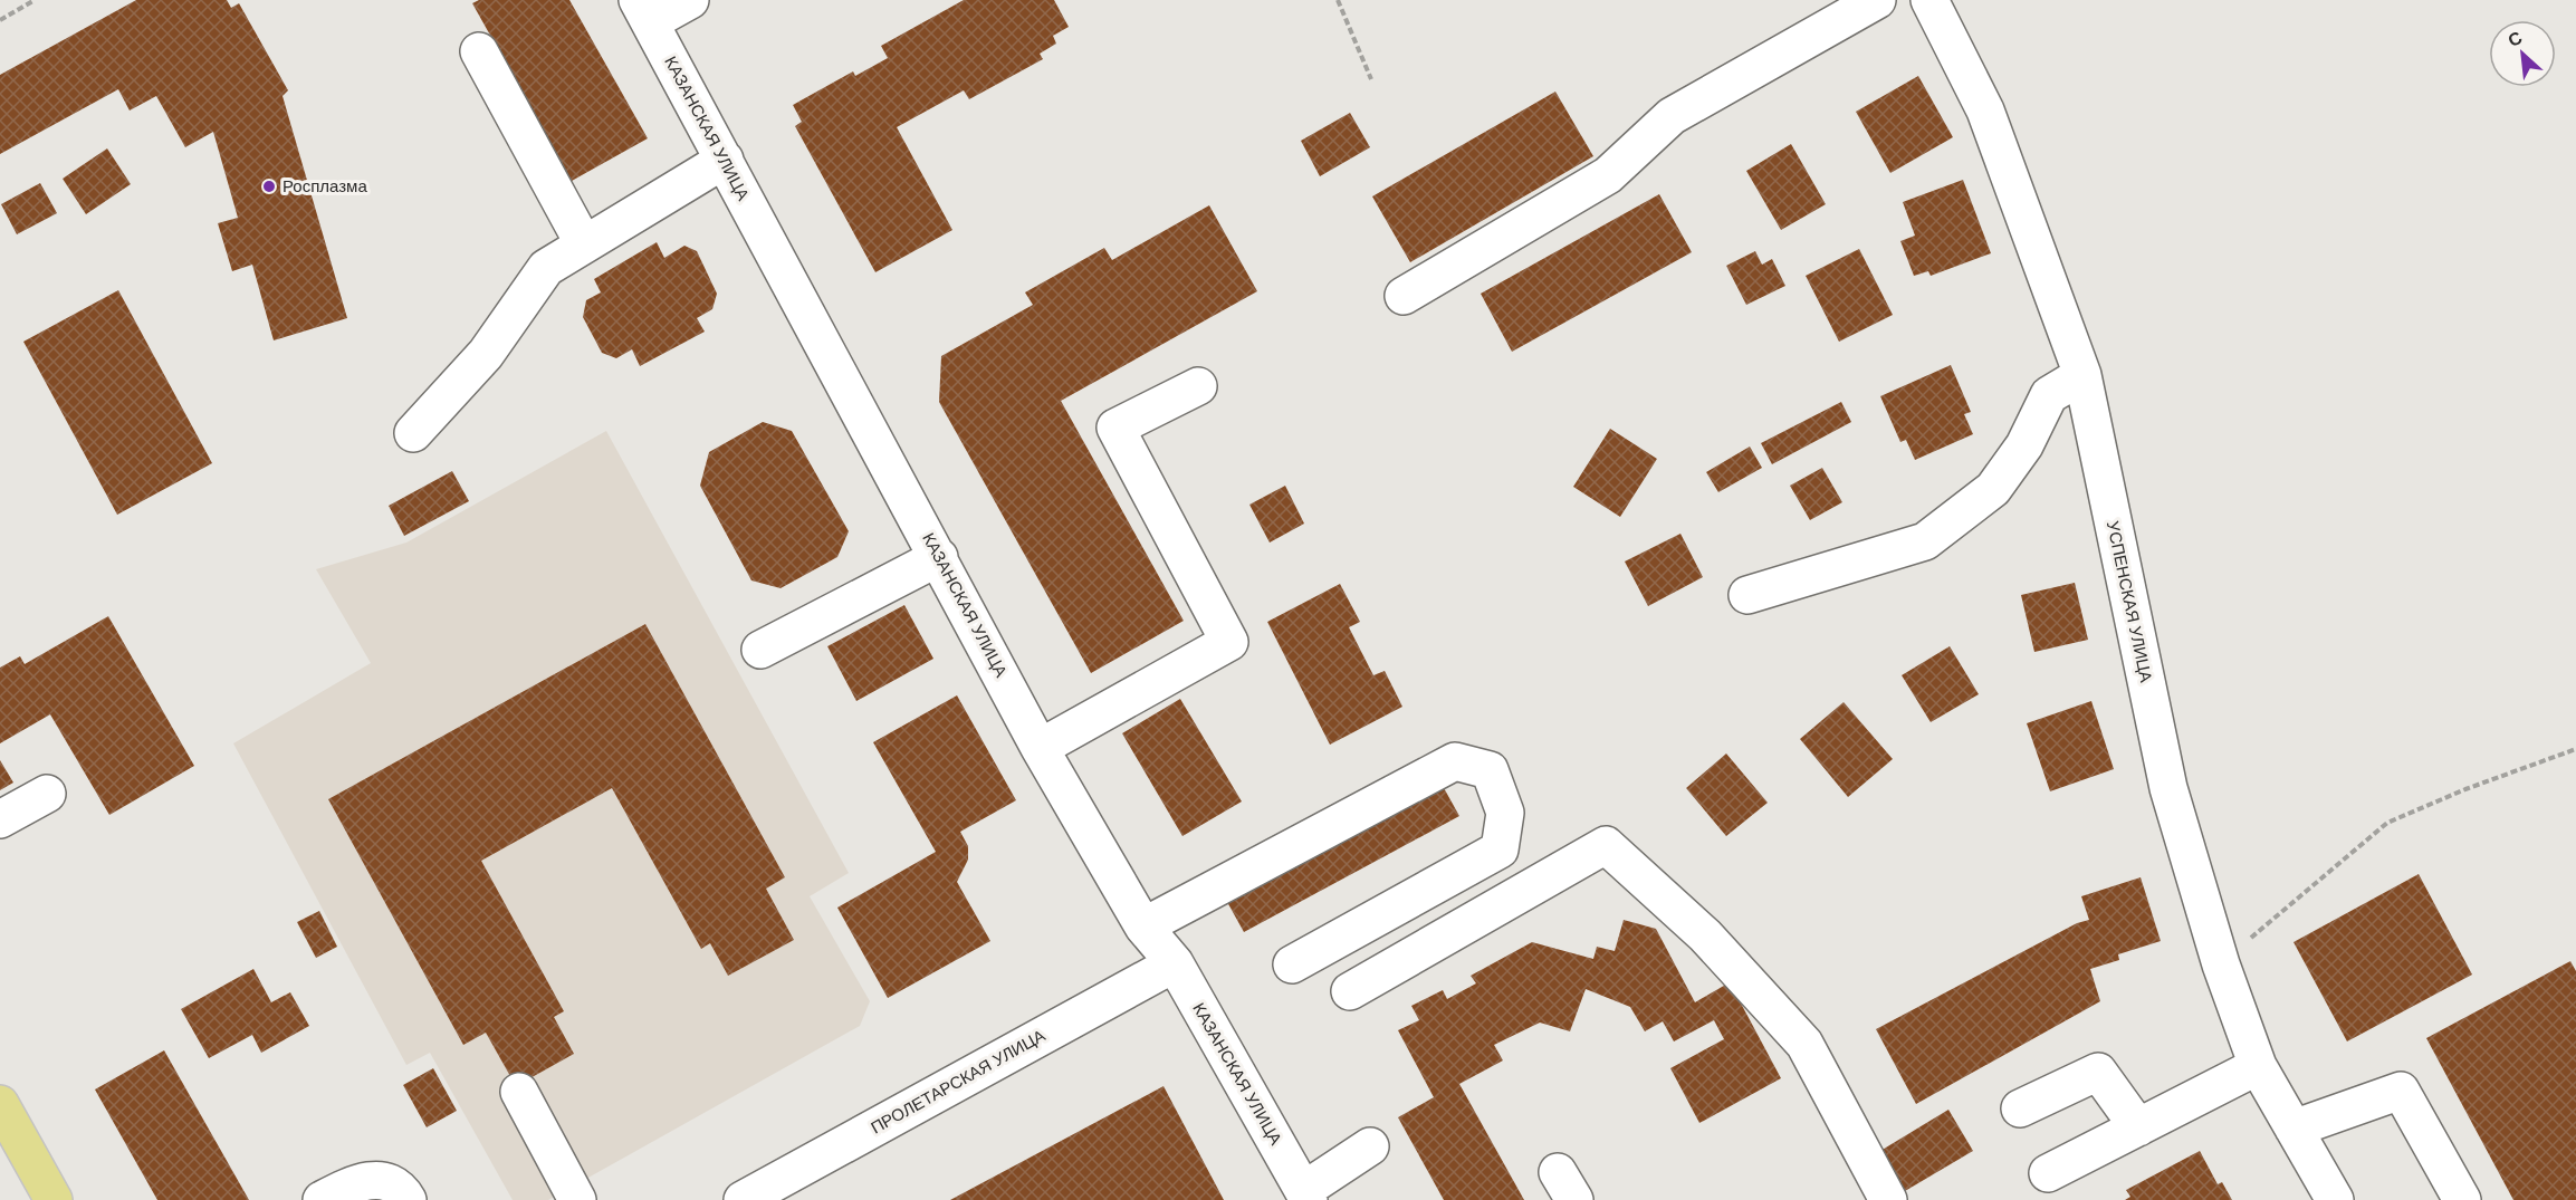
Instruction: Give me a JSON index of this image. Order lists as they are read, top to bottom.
{
  "streets": {
    "street": ["КАЗАНСКАЯ УЛИЦА", "УСПЕНСКАЯ УЛИЦА", "ПРОЛЕТАРСКАЯ УЛИЦА"]
  },
  "crossings": [
    ["КАЗАНСКАЯ УЛИЦА", "ПРОЛЕТАРСКАЯ УЛИЦА"]
  ],
  "places": ["Росплазма"],
  "north": "top left"
}
